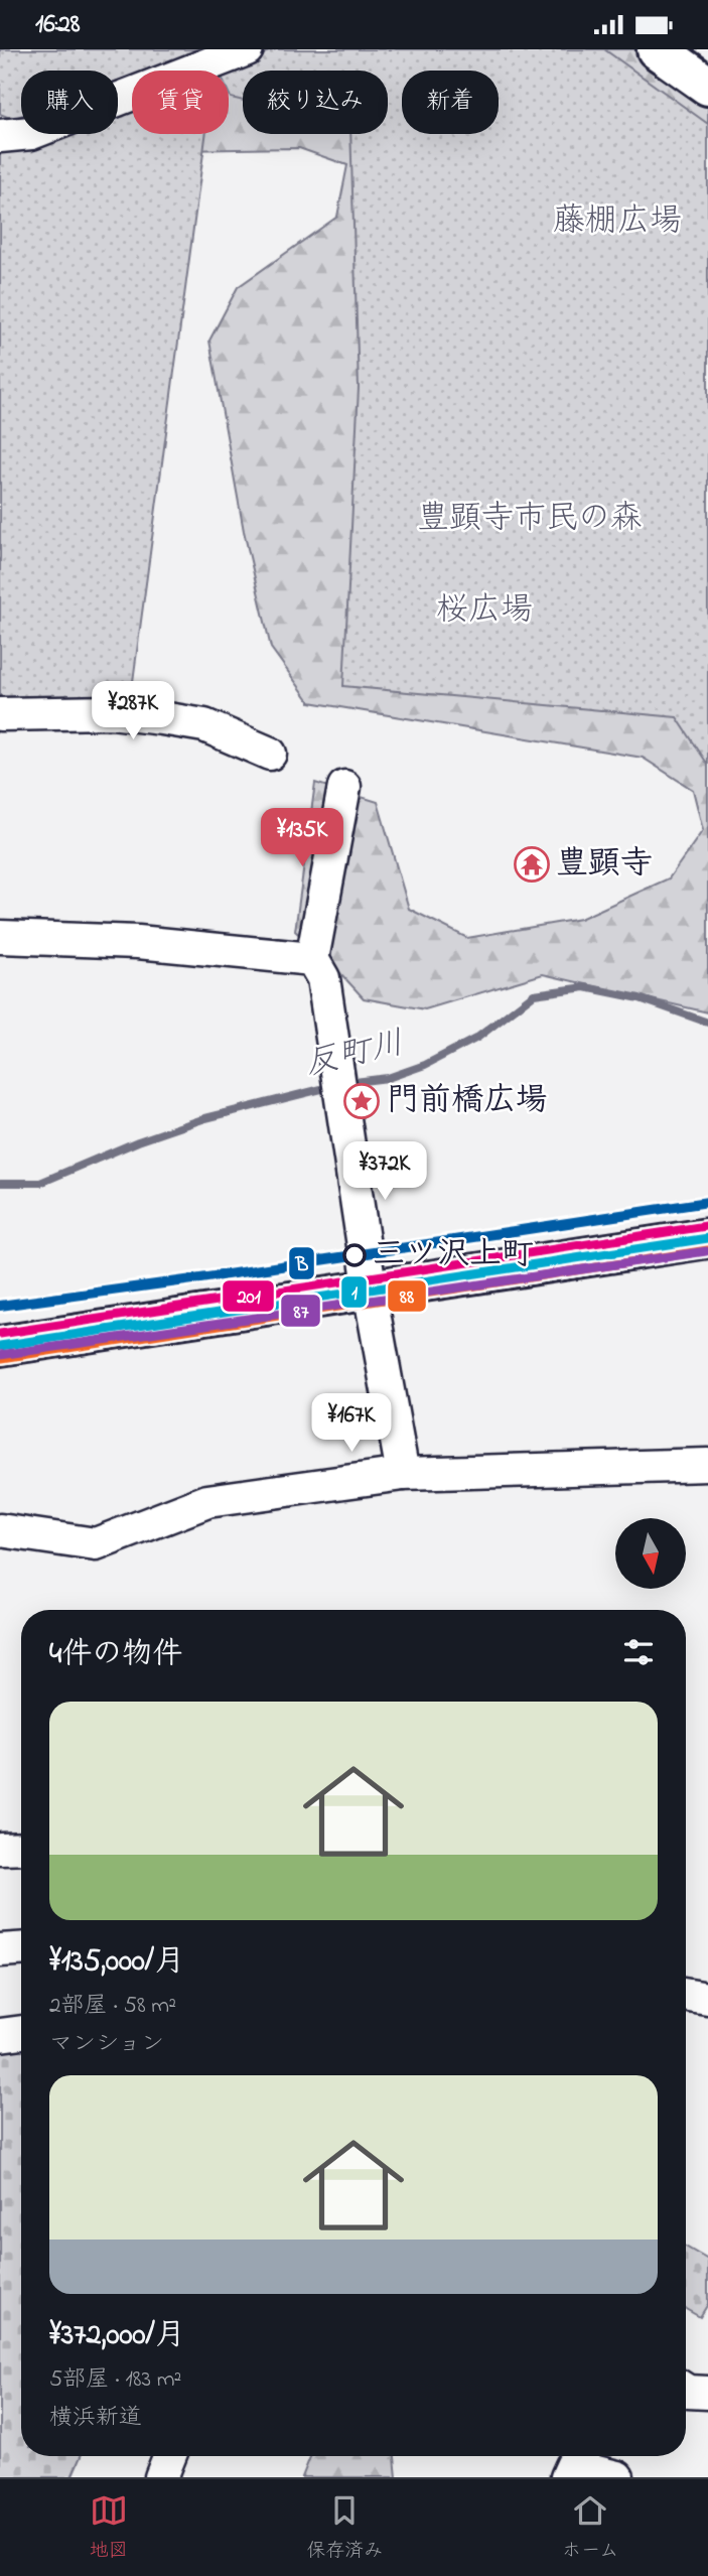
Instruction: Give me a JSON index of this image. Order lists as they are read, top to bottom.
{
  "water": ["反町川"],
  "parks": ["藤棚広場", "豊顕寺市民の森", "桜広場"],
  "places": {
    "temple": ["豊顕寺"],
    "place": ["門前橋広場"],
    "other": ["三ツ沢上町"]
  },
  "lines": [
    "transit line B",
    "transit line 201",
    "transit line 1",
    "transit line 88",
    "transit line 87"
  ],
  "north": "bottom",
  "page": {
    "status": "16:28",
    "chip": [
      "購入",
      "賃貸",
      "絞り込み",
      "新着"
    ],
    "price": [
      "¥287K",
      "¥135K",
      "¥372K",
      "¥167K"
    ],
    "heading": "4件の物件",
    "list": [
      {
        "name": "¥135,000/月",
        "note": "2部屋 · 58 m² · マンション"
      },
      {
        "name": "¥372,000/月",
        "note": "5部屋 · 183 m² · 横浜新道"
      }
    ],
    "tabs": ["地図", "保存済み", "ホーム"]
  }
}
